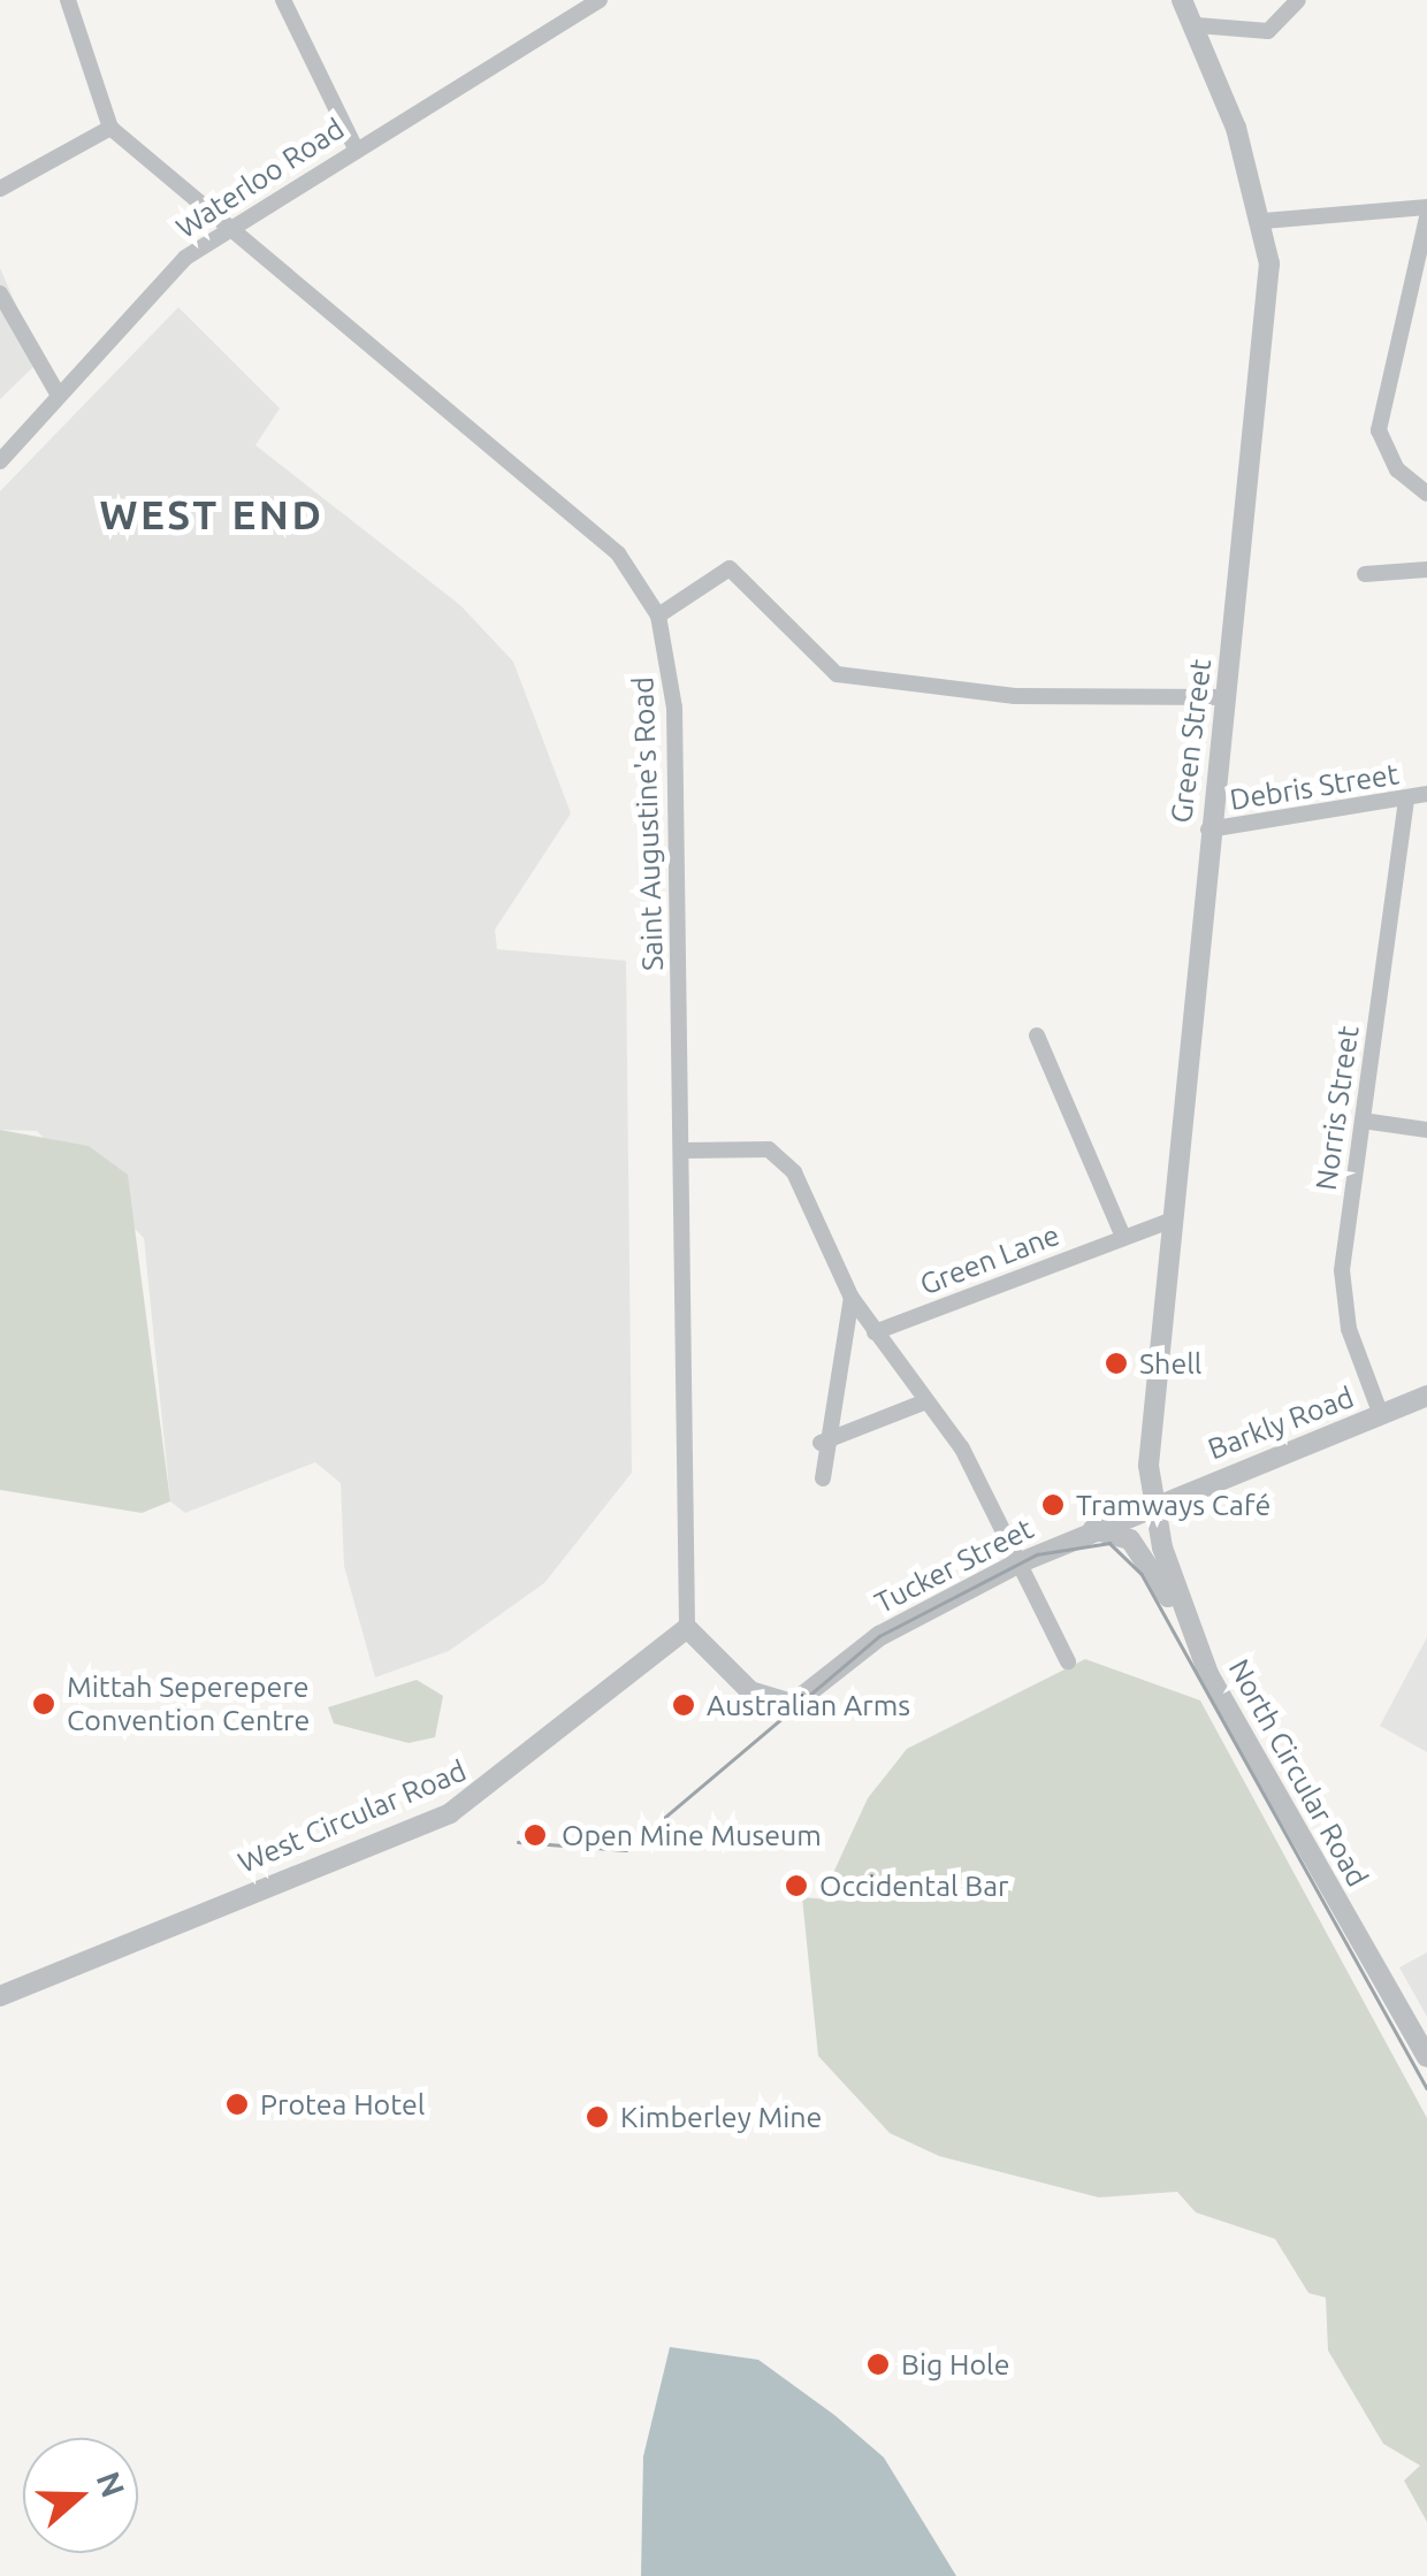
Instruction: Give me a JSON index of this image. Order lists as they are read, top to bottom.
{
  "streets": {
    "street": [
      "Waterloo Road",
      "Green Street",
      "Debris Street",
      "Saint Augustine's Road",
      "Norris Street",
      "Green Lane",
      "Barkly Road",
      "Tucker Street",
      "North Circular Road",
      "West Circular Road"
    ]
  },
  "crossings": [
    ["Waterloo Road", "Saint Augustine's Road"],
    ["Green Street", "Debris Street"],
    ["Green Street", "Green Lane"],
    ["Green Street", "Barkly Road"],
    ["Green Street", "Tucker Street"],
    ["Green Street", "North Circular Road"],
    ["Debris Street", "Norris Street"],
    ["Saint Augustine's Road", "Tucker Street"],
    ["Saint Augustine's Road", "West Circular Road"],
    ["Norris Street", "Barkly Road"],
    ["Barkly Road", "Tucker Street"],
    ["Barkly Road", "North Circular Road"],
    ["Tucker Street", "North Circular Road"],
    ["Tucker Street", "West Circular Road"]
  ],
  "districts": ["WEST END"],
  "places": [
    "Shell",
    "Tramways Café",
    "Mittah Seperepere Convention Centre",
    "Australian Arms",
    "Open Mine Museum",
    "Occidental Bar",
    "Protea Hotel",
    "Kimberley Mine",
    "Big Hole"
  ],
  "north": "right"
}
